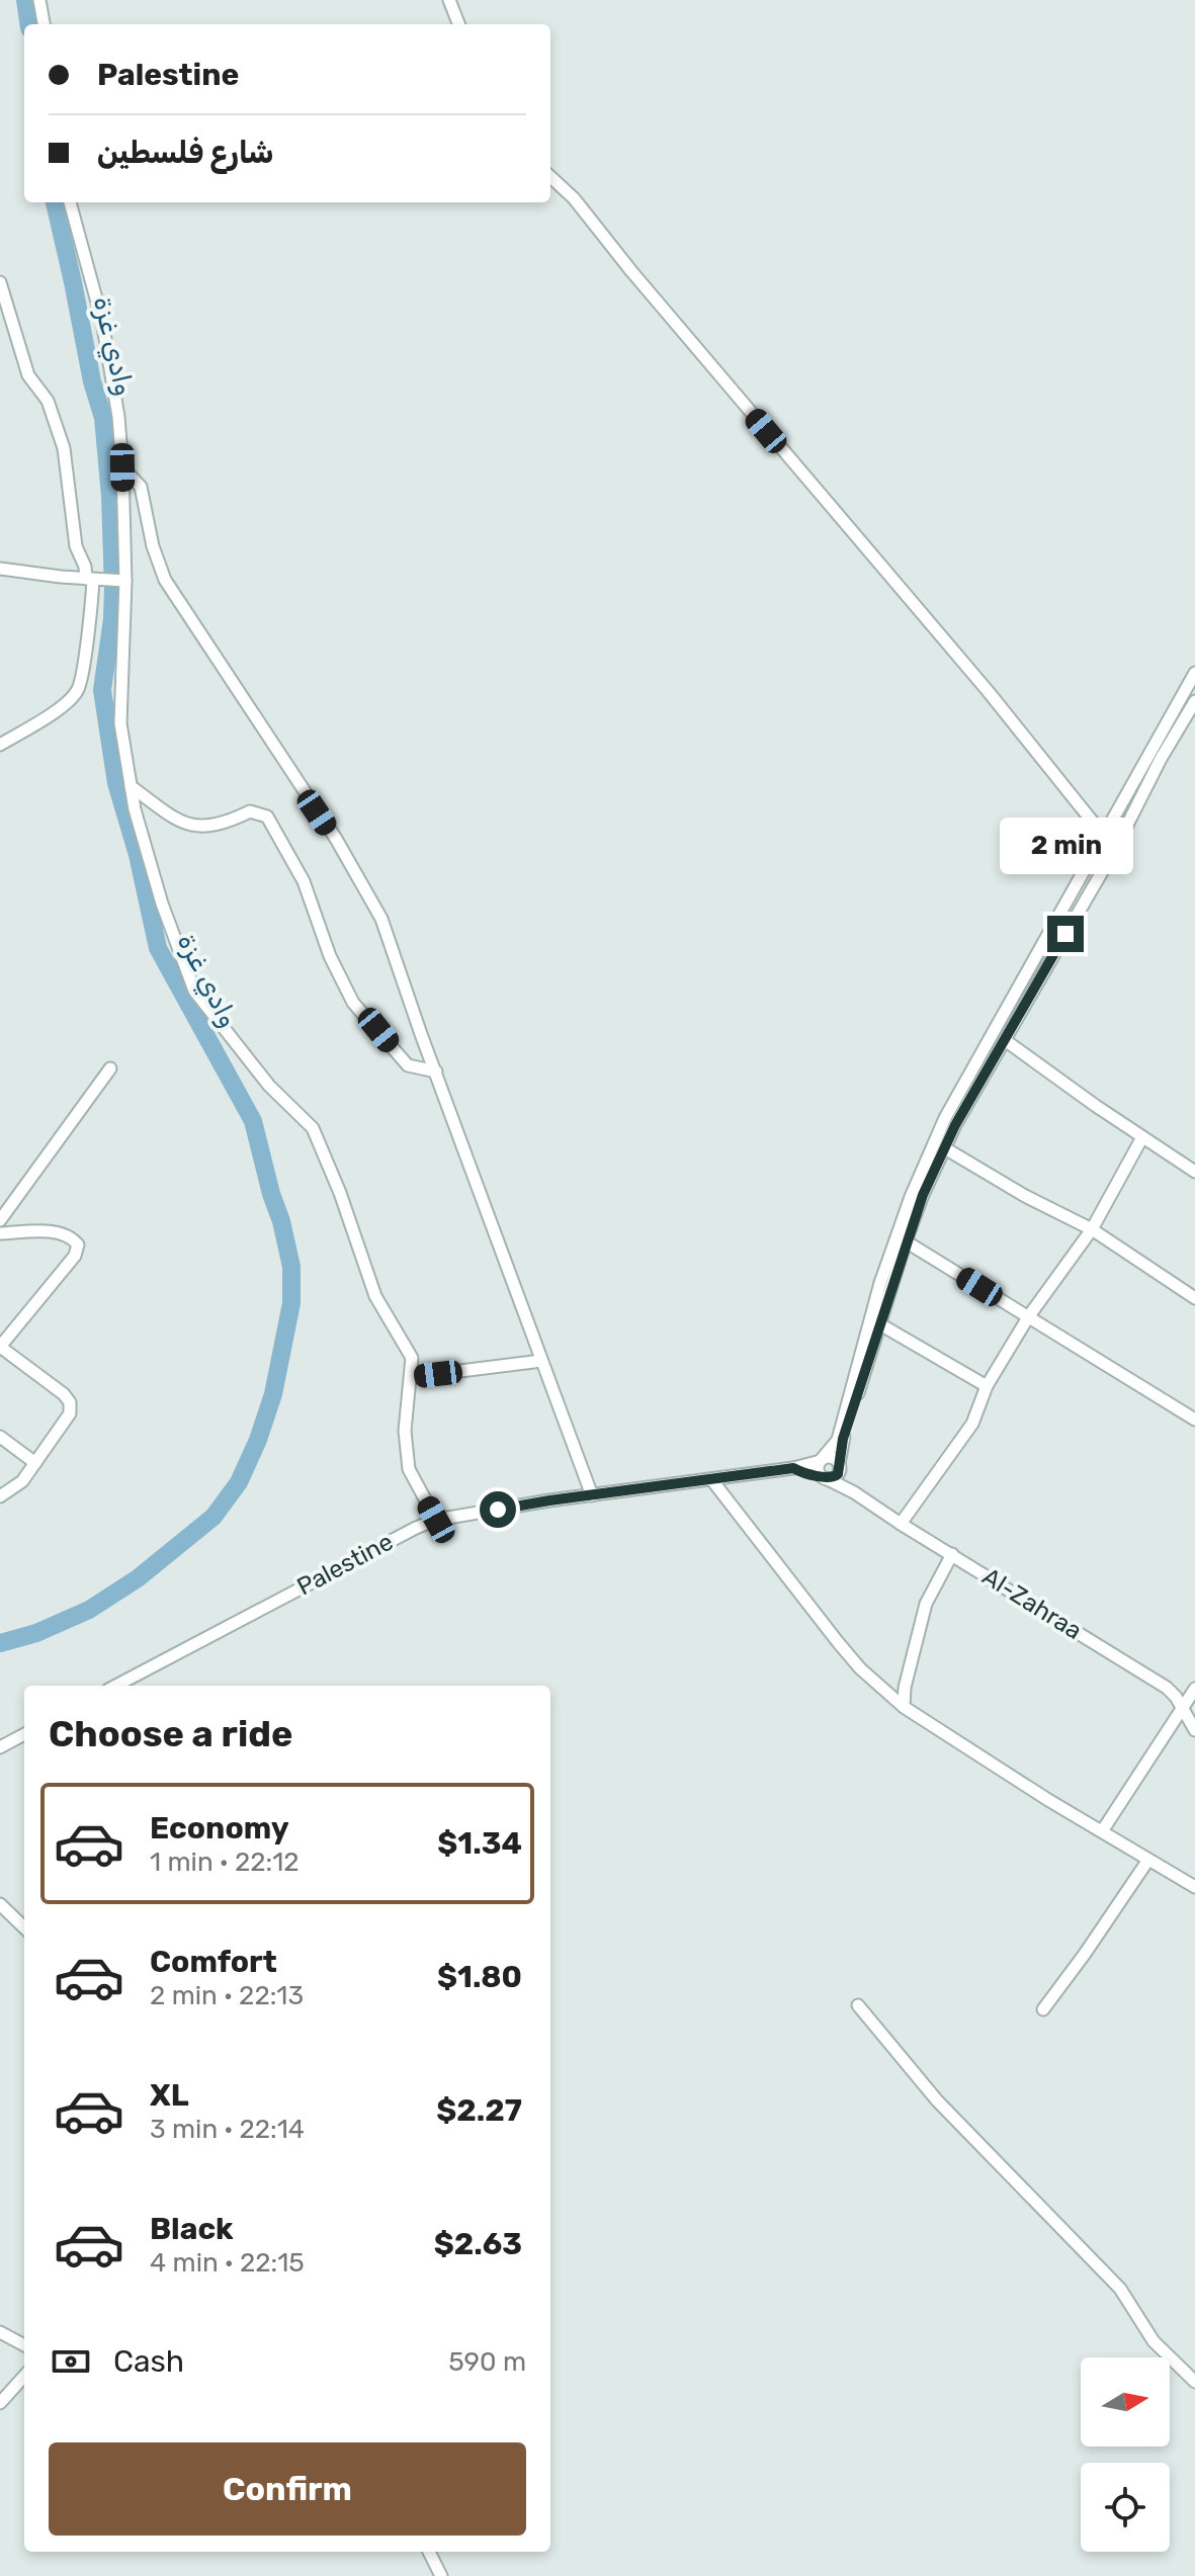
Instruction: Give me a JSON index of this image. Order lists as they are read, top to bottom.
{
  "streets": {
    "street": ["Palestine", "Al-Zahraa"]
  },
  "crossings": [
    ["Palestine", "Al-Zahraa"]
  ],
  "water": ["وادي غزة"],
  "north": "right",
  "page": {
    "banner": ["Palestine", "شارع فلسطين"],
    "bubble": "2 min",
    "heading": "Choose a ride",
    "list": [
      {
        "name": "Economy",
        "note": "1 min · 22:12",
        "value": "$1.34"
      },
      {
        "name": "Comfort",
        "note": "2 min · 22:13",
        "value": "$1.80"
      },
      {
        "name": "XL",
        "note": "3 min · 22:14",
        "value": "$2.27"
      },
      {
        "name": "Black",
        "note": "4 min · 22:15",
        "value": "$2.63"
      }
    ],
    "pay": ["Cash", "590 m"],
    "buttons": "Confirm"
  }
}
